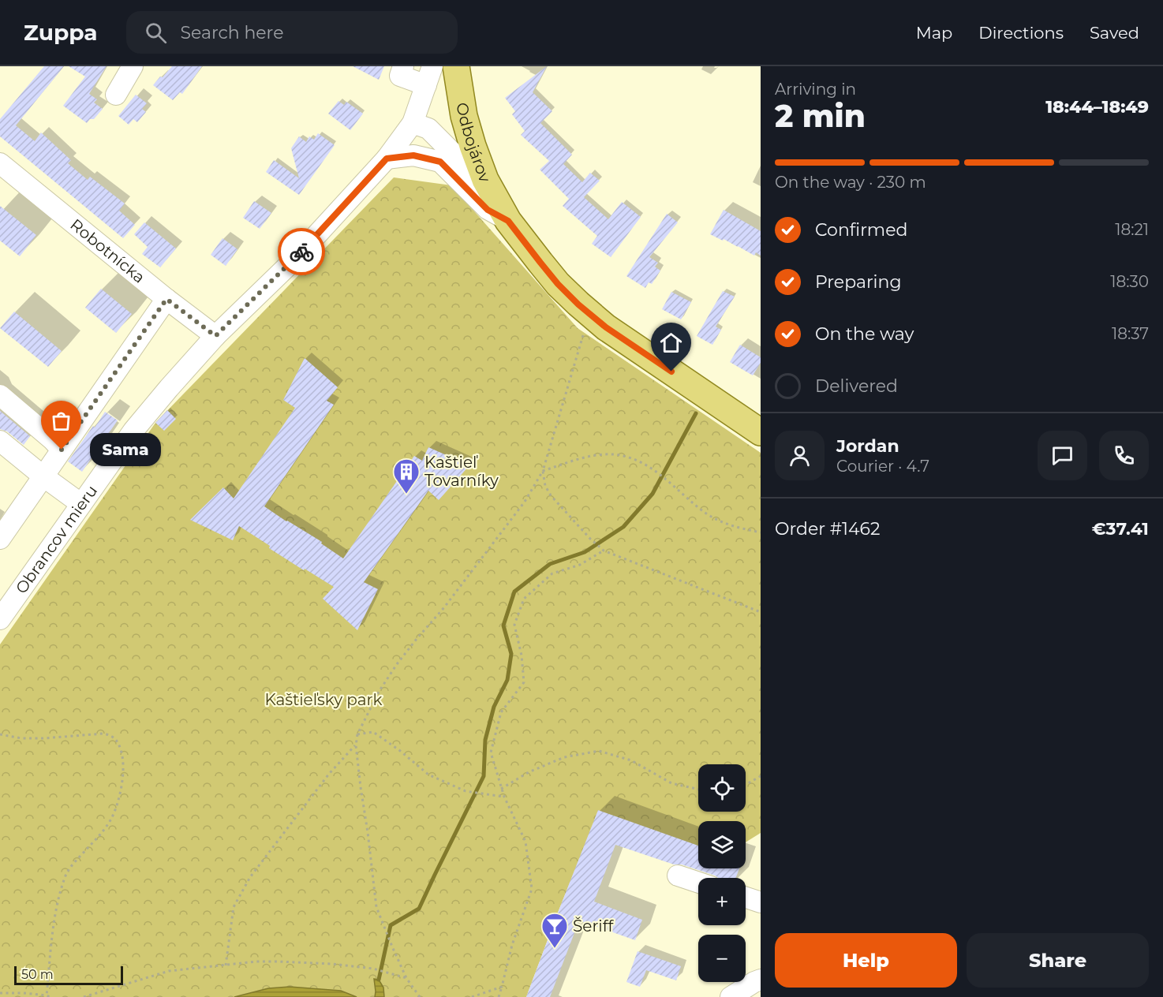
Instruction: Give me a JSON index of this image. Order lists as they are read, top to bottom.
{
  "streets": {
    "main road": ["Odbojárov"],
    "street": ["Robotnícka", "Obrancov mieru"]
  },
  "crossings": [
    ["Robotnícka", "Obrancov mieru"]
  ],
  "parks": ["Kaštieľsky park"],
  "places": {
    "other": ["Sama"],
    "building": ["Kaštieľ Tovarníky"],
    "bar": ["Šeriff"]
  },
  "scale_bar": "50 m",
  "page": {
    "header": "Zuppa",
    "search": "Search here",
    "nav": ["Map", "Directions", "Saved"],
    "heading": ["2 min", "Arriving in", "18:44–18:49"],
    "panel": [
      "Jordan",
      "Courier · 4.7",
      "Order #1462",
      "€37.41"
    ],
    "bar": "On the way · 230 m",
    "list": [
      ["Confirmed", "18:21"],
      ["Preparing", "18:30"],
      ["On the way", "18:37"],
      "Delivered"
    ],
    "bubble": "Sama",
    "map_buttons": ["+", "−"],
    "buttons": ["Help", "Share"],
    "scale": "50 m"
  }
}
